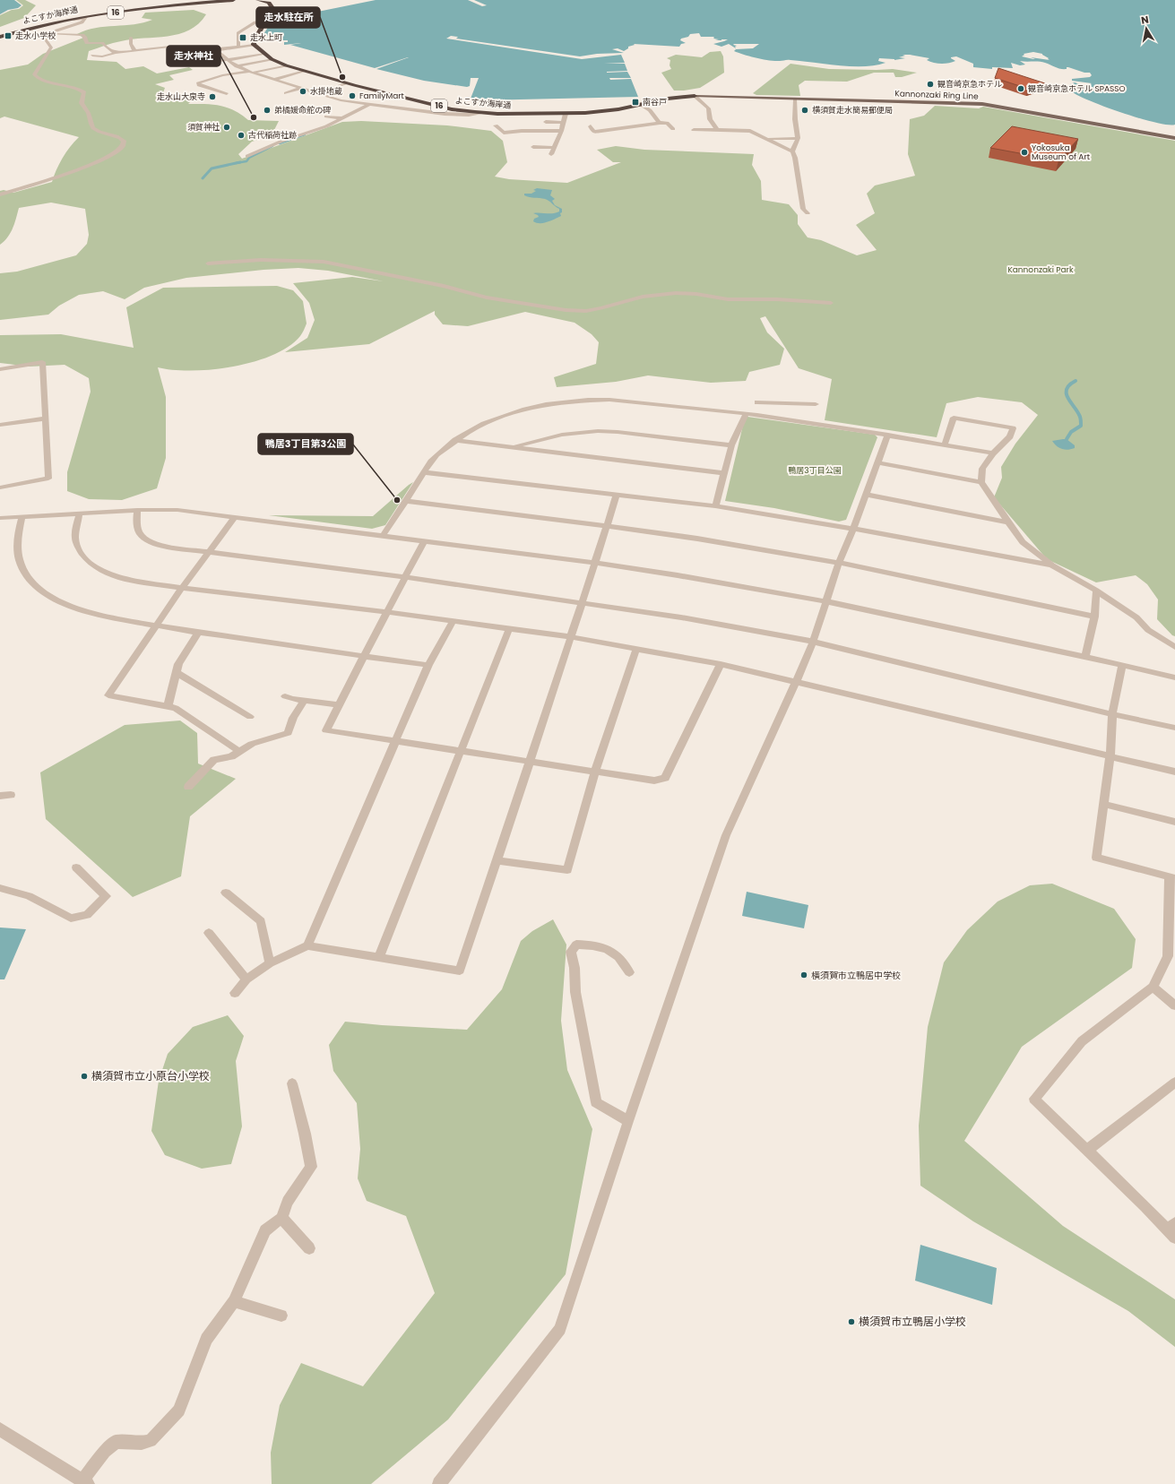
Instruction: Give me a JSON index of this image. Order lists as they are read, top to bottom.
{
  "streets": {
    "highway": ["16", "よこすか海岸通"],
    "main road": ["Kannonzaki Ring Line"]
  },
  "crossings": [
    ["よこすか海岸通", "Kannonzaki Ring Line"]
  ],
  "parks": ["Kannonzaki Park", "鴨居3丁目公園"],
  "places": {
    "transit": ["走水小学校", "走水上町", "南谷戸"],
    "other": [
      "走水駐在所",
      "観音崎京急ホテル",
      "観音崎京急ホテル SPASSO",
      "水掛地蔵",
      "FamilyMart",
      "走水山大泉寺",
      "弟橘媛命舵の碑",
      "横須賀走水簡易郵便局",
      "走水神社",
      "須賀神社",
      "古代稲荷社跡",
      "Yokosuka Museum of Art",
      "鴨居3丁目第3公園",
      "横須賀市立鴨居中学校",
      "横須賀市立小原台小学校",
      "横須賀市立鴨居小学校"
    ]
  },
  "north": "top"
}
